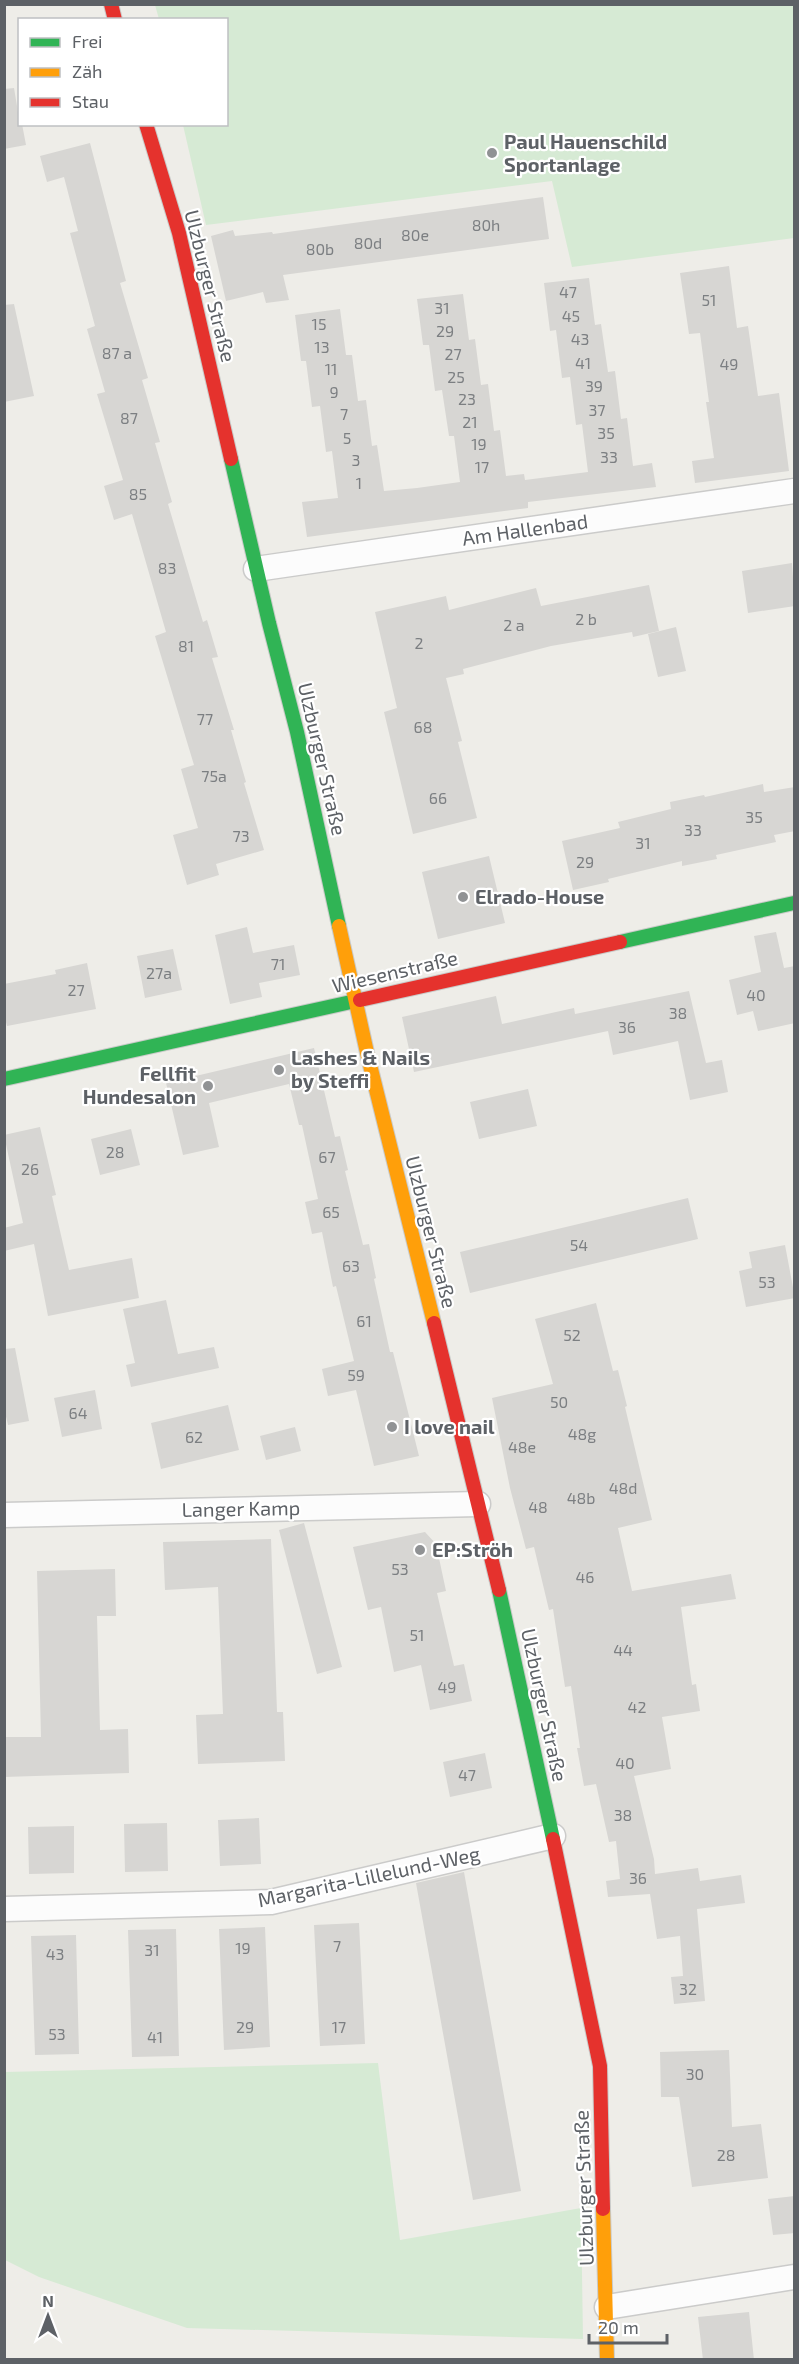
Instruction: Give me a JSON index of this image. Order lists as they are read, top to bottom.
{
  "streets": {
    "main road": ["Ulzburger Straße", "Wiesenstraße"],
    "street": ["Am Hallenbad", "Langer Kamp", "Margarita-Lillelund-Weg"]
  },
  "crossings": [
    ["Ulzburger Straße", "Am Hallenbad"],
    ["Ulzburger Straße", "Wiesenstraße"],
    ["Ulzburger Straße", "Langer Kamp"],
    ["Ulzburger Straße", "Margarita-Lillelund-Weg"]
  ],
  "places": [
    "Paul Hauenschild Sportanlage",
    "Elrado-House",
    "Lashes & Nails by Steffi",
    "Fellfit Hundesalon",
    "I love nail",
    "EP:Ströh"
  ],
  "house_numbers": [
    "80h",
    "80e",
    "80d",
    "80b",
    "47",
    "51",
    "31",
    "45",
    "15",
    "29",
    "43",
    "13",
    "87 a",
    "27",
    "41",
    "49",
    "11",
    "25",
    "39",
    "9",
    "23",
    "37",
    "7",
    "87",
    "21",
    "35",
    "5",
    "19",
    "33",
    "3",
    "17",
    "1",
    "85",
    "83",
    "2 b",
    "2 a",
    "2",
    "81",
    "77",
    "68",
    "75a",
    "66",
    "35",
    "33",
    "73",
    "31",
    "29",
    "71",
    "27a",
    "27",
    "40",
    "38",
    "36",
    "28",
    "67",
    "26",
    "65",
    "54",
    "63",
    "53",
    "61",
    "52",
    "59",
    "50",
    "64",
    "48g",
    "62",
    "48e",
    "48d",
    "48b",
    "48",
    "53",
    "46",
    "51",
    "44",
    "49",
    "42",
    "40",
    "47",
    "38",
    "36",
    "7",
    "19",
    "31",
    "43",
    "32",
    "29",
    "17",
    "53",
    "41",
    "30",
    "28"
  ],
  "legend": ["Frei", "Zäh", "Stau"],
  "scale_bar": "20 m",
  "north": "top"
}
